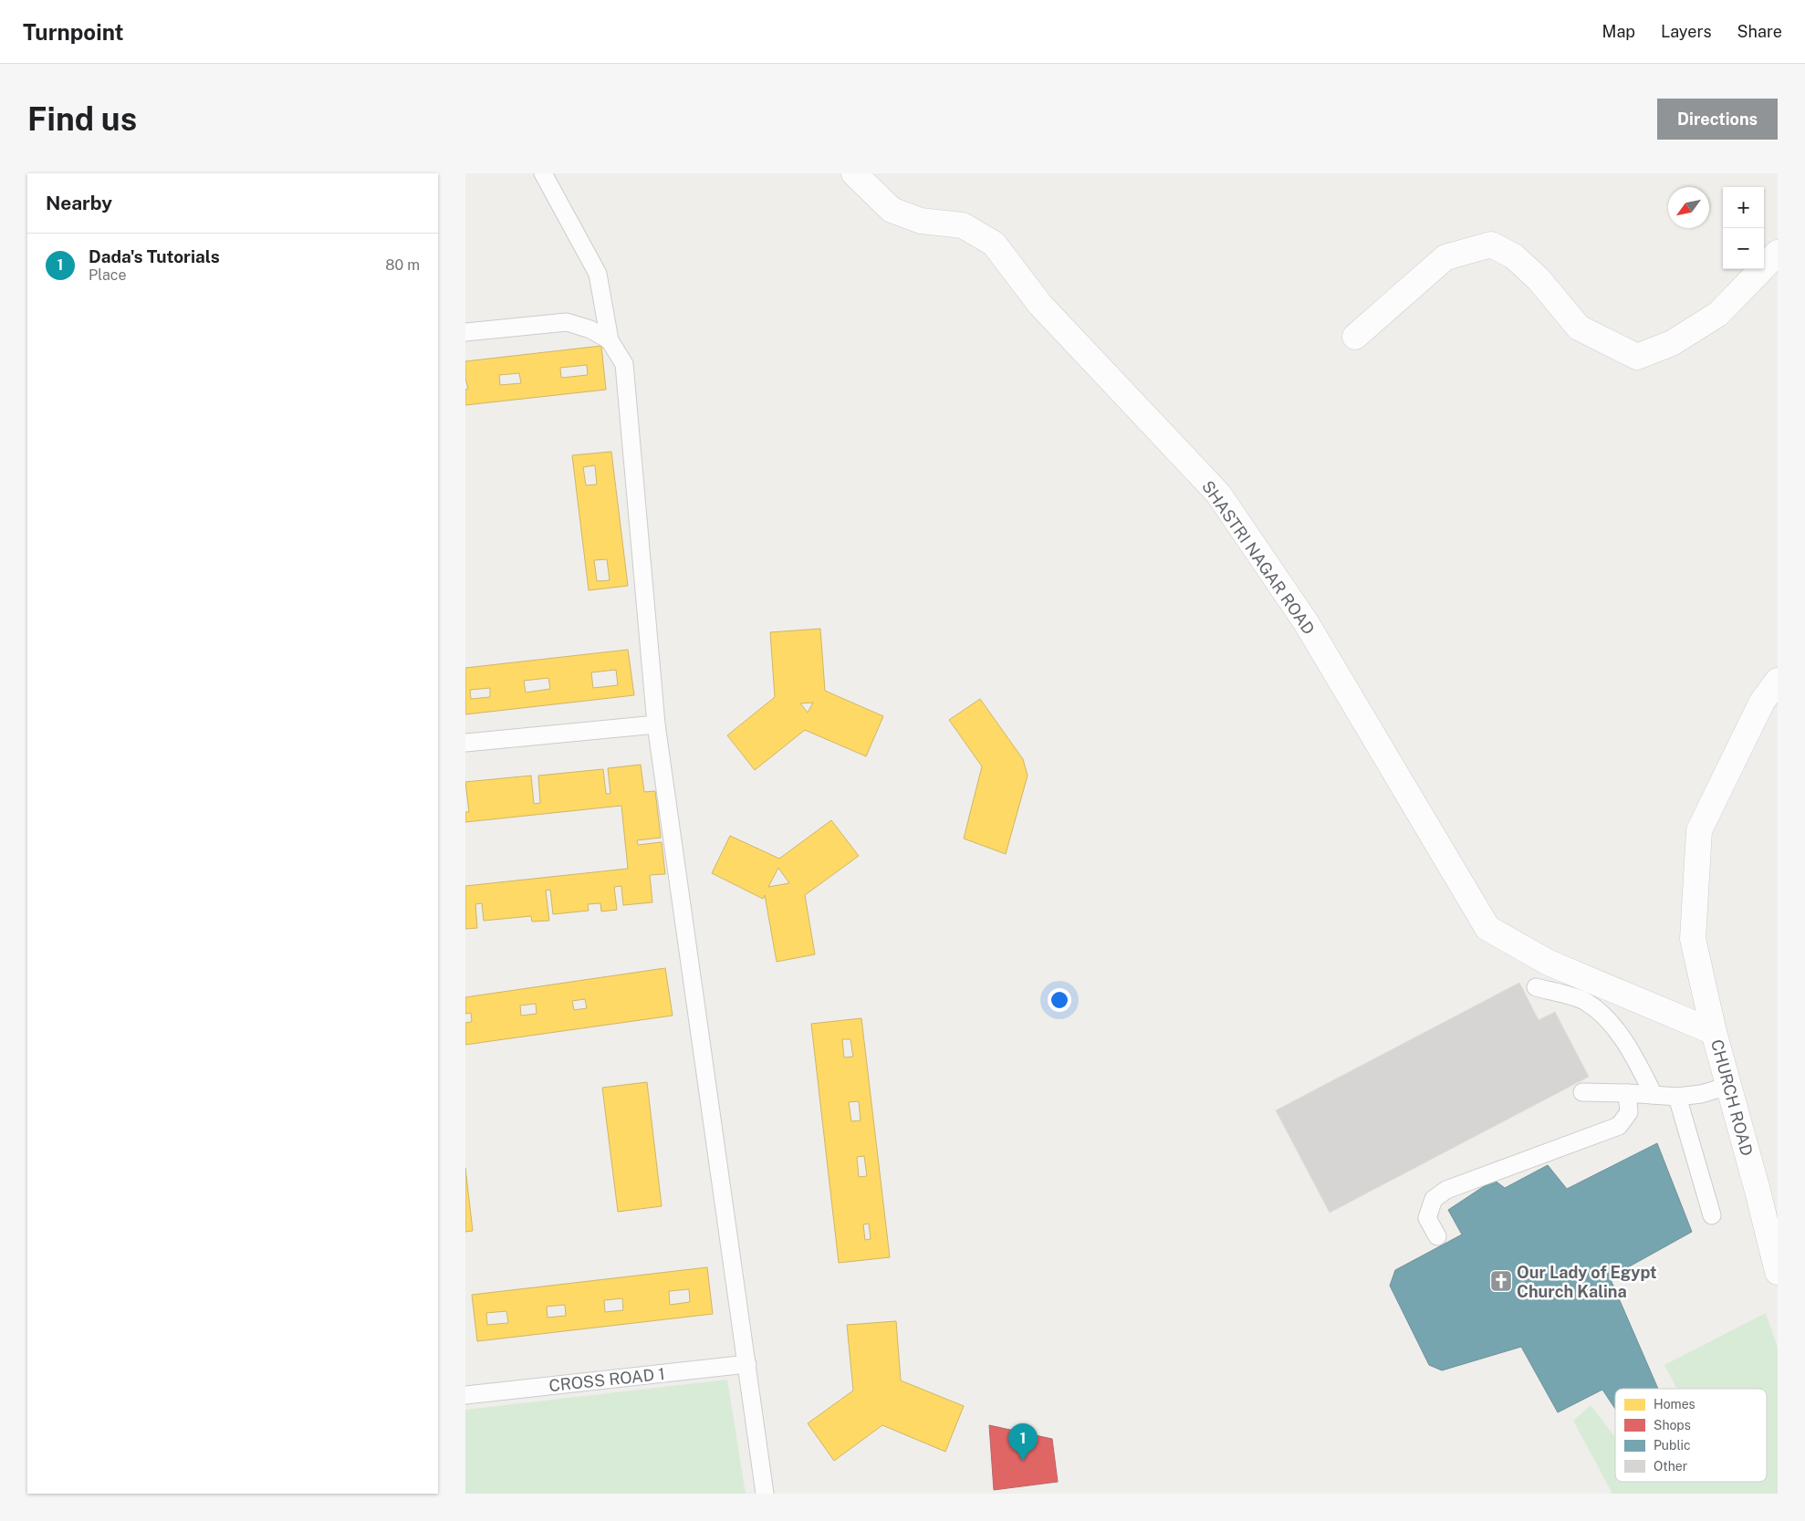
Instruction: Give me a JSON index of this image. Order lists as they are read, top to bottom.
{
  "streets": {
    "street": ["SHASTRI NAGAR ROAD", "CHURCH ROAD"],
    "lane": ["CROSS ROAD 1"]
  },
  "crossings": [
    ["SHASTRI NAGAR ROAD", "CHURCH ROAD"]
  ],
  "places": {
    "church": ["Our Lady of Egypt Church Kalina"]
  },
  "legend": [
    "Homes",
    "Shops",
    "Public",
    "Other"
  ],
  "north": "bottom left",
  "page": {
    "header": "Turnpoint",
    "nav": ["Map", "Layers", "Share"],
    "buttons": "Directions",
    "title": "Find us",
    "heading": "Nearby",
    "map_buttons": ["+", "−"],
    "list": [
      {
        "mark": "1",
        "name": "Dada's Tutorials",
        "note": "Place",
        "value": "80 m"
      }
    ],
    "pins": "1"
  }
}
